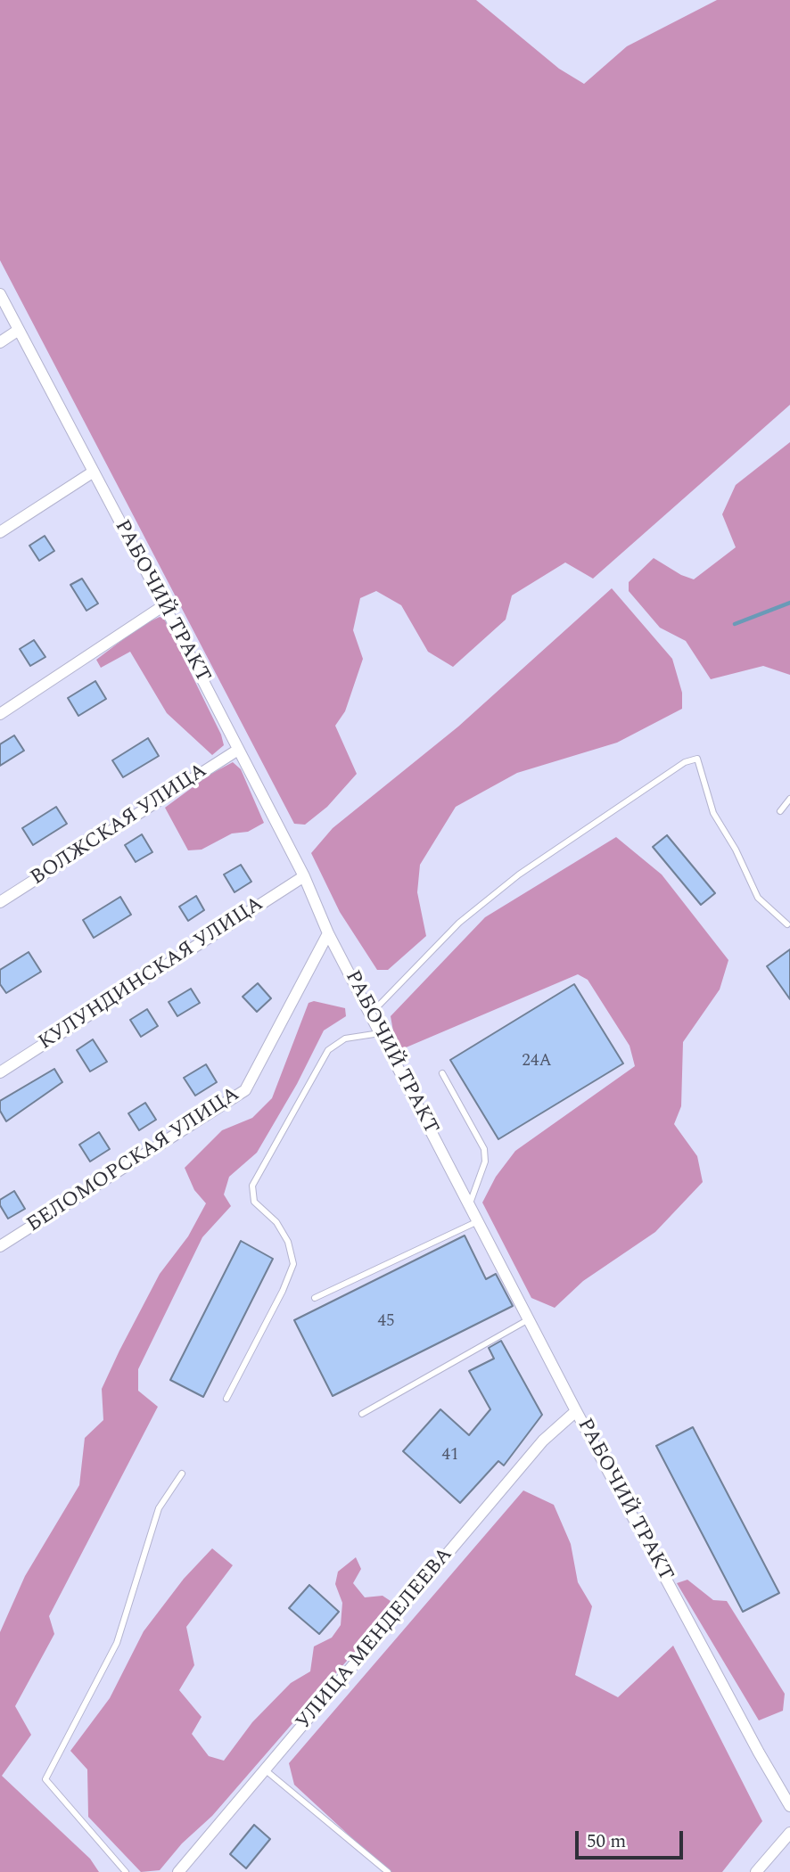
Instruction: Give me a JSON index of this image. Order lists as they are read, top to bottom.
{
  "streets": {
    "street": [
      "РАБОЧИЙ ТРАКТ",
      "ВОЛЖСКАЯ УЛИЦА",
      "КУЛУНДИНСКАЯ УЛИЦА",
      "БЕЛОМОРСКАЯ УЛИЦА",
      "УЛИЦА МЕНДЕЛЕЕВА"
    ]
  },
  "crossings": [
    ["РАБОЧИЙ ТРАКТ", "ВОЛЖСКАЯ УЛИЦА"],
    ["РАБОЧИЙ ТРАКТ", "КУЛУНДИНСКАЯ УЛИЦА"],
    ["РАБОЧИЙ ТРАКТ", "БЕЛОМОРСКАЯ УЛИЦА"],
    ["РАБОЧИЙ ТРАКТ", "УЛИЦА МЕНДЕЛЕЕВА"]
  ],
  "house_numbers": ["24А", "45", "41"],
  "scale_bar": "50 m"
}
